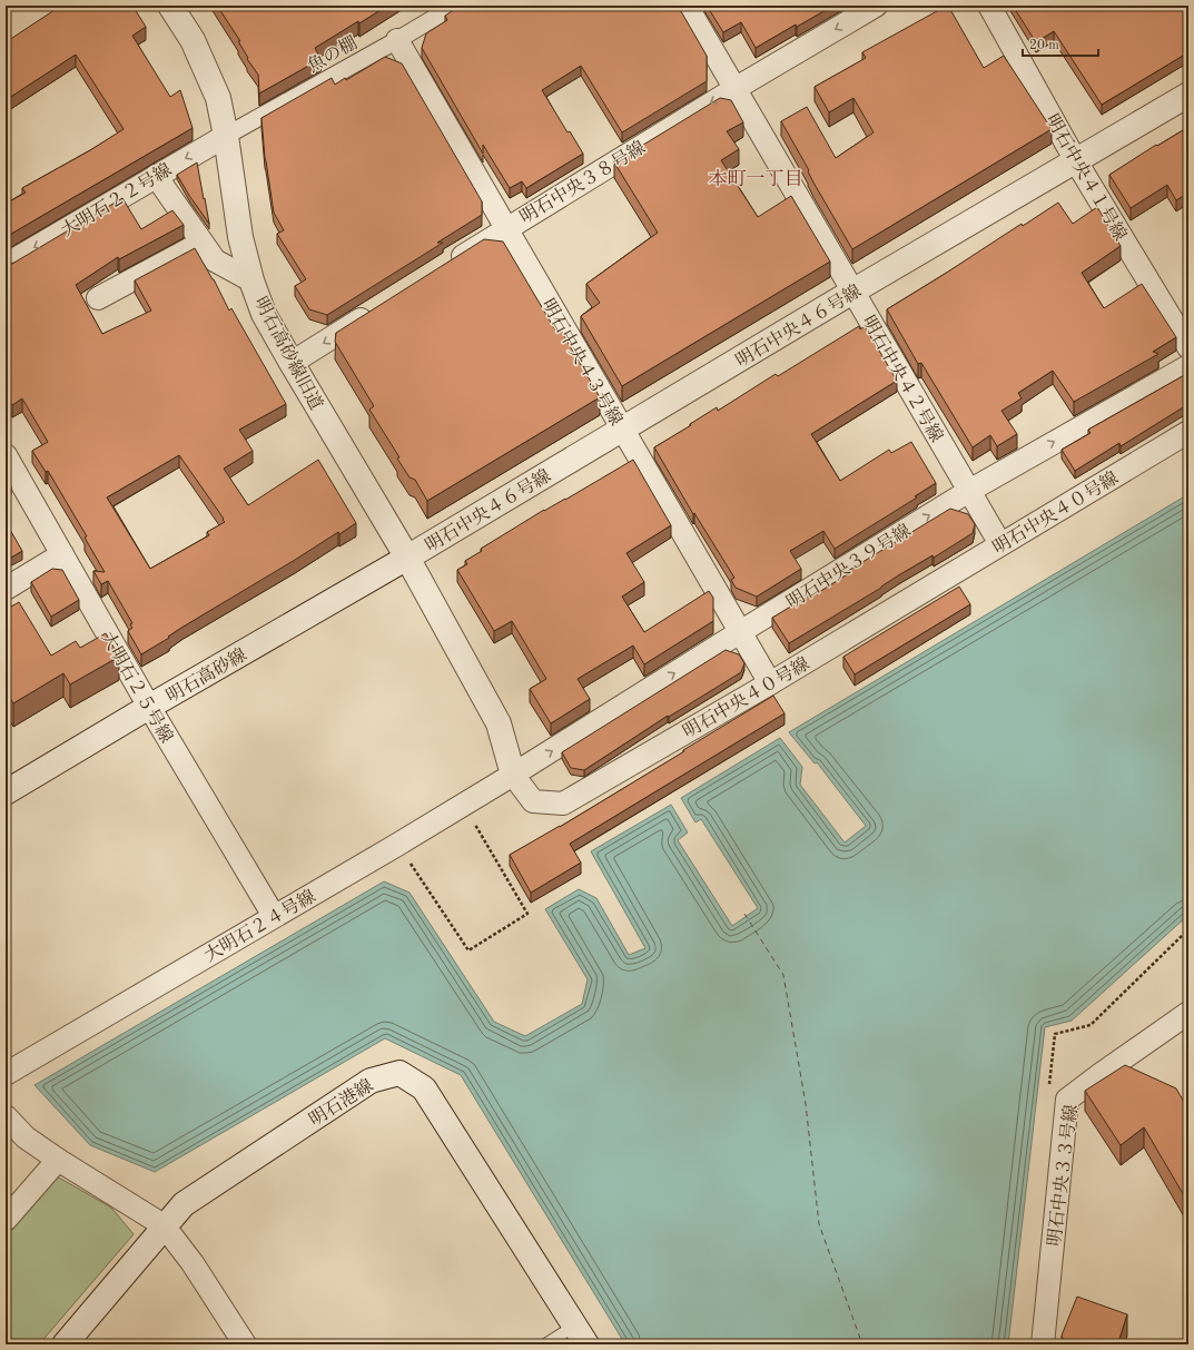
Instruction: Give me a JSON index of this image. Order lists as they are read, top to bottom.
{
  "streets": {
    "street": [
      "魚の棚",
      "明石中央４１号線",
      "明石中央３８号線",
      "大明石２２号線",
      "明石中央４６号線",
      "明石高砂線旧道",
      "明石中央４３号線",
      "明石中央４２号線",
      "明石中央４０号線",
      "明石中央３９号線",
      "明石高砂線",
      "大明石２５号線",
      "大明石２４号線",
      "明石港線",
      "明石中央３３号線"
    ]
  },
  "crossings": [
    ["魚の棚", "大明石２２号線"],
    ["魚の棚", "明石高砂線旧道"],
    ["魚の棚", "明石中央４３号線"],
    ["明石中央４１号線", "明石中央４６号線"],
    ["明石中央３８号線", "明石中央４３号線"],
    ["明石中央３８号線", "明石中央４２号線"],
    ["大明石２２号線", "明石高砂線旧道"],
    ["明石中央４６号線", "明石高砂線旧道"],
    ["明石中央４６号線", "明石中央４３号線"],
    ["明石中央４６号線", "明石中央４２号線"],
    ["明石中央４６号線", "明石中央４０号線"],
    ["明石中央４６号線", "明石高砂線"],
    ["明石高砂線旧道", "明石中央４０号線"],
    ["明石高砂線旧道", "明石高砂線"],
    ["明石中央４３号線", "明石中央４０号線"],
    ["明石中央４３号線", "明石中央３９号線"],
    ["明石中央４２号線", "明石中央４０号線"],
    ["明石中央４２号線", "明石中央３９号線"],
    ["明石中央４０号線", "明石中央３９号線"],
    ["明石中央４０号線", "明石高砂線"],
    ["明石中央４０号線", "大明石２４号線"],
    ["明石中央３９号線", "大明石２４号線"],
    ["明石高砂線", "大明石２５号線"],
    ["大明石２５号線", "大明石２４号線"]
  ],
  "one_way": ["明石中央３８号線", "明石中央３９号線"],
  "districts": ["本町一丁目"],
  "scale_bar": "20 m"
}
